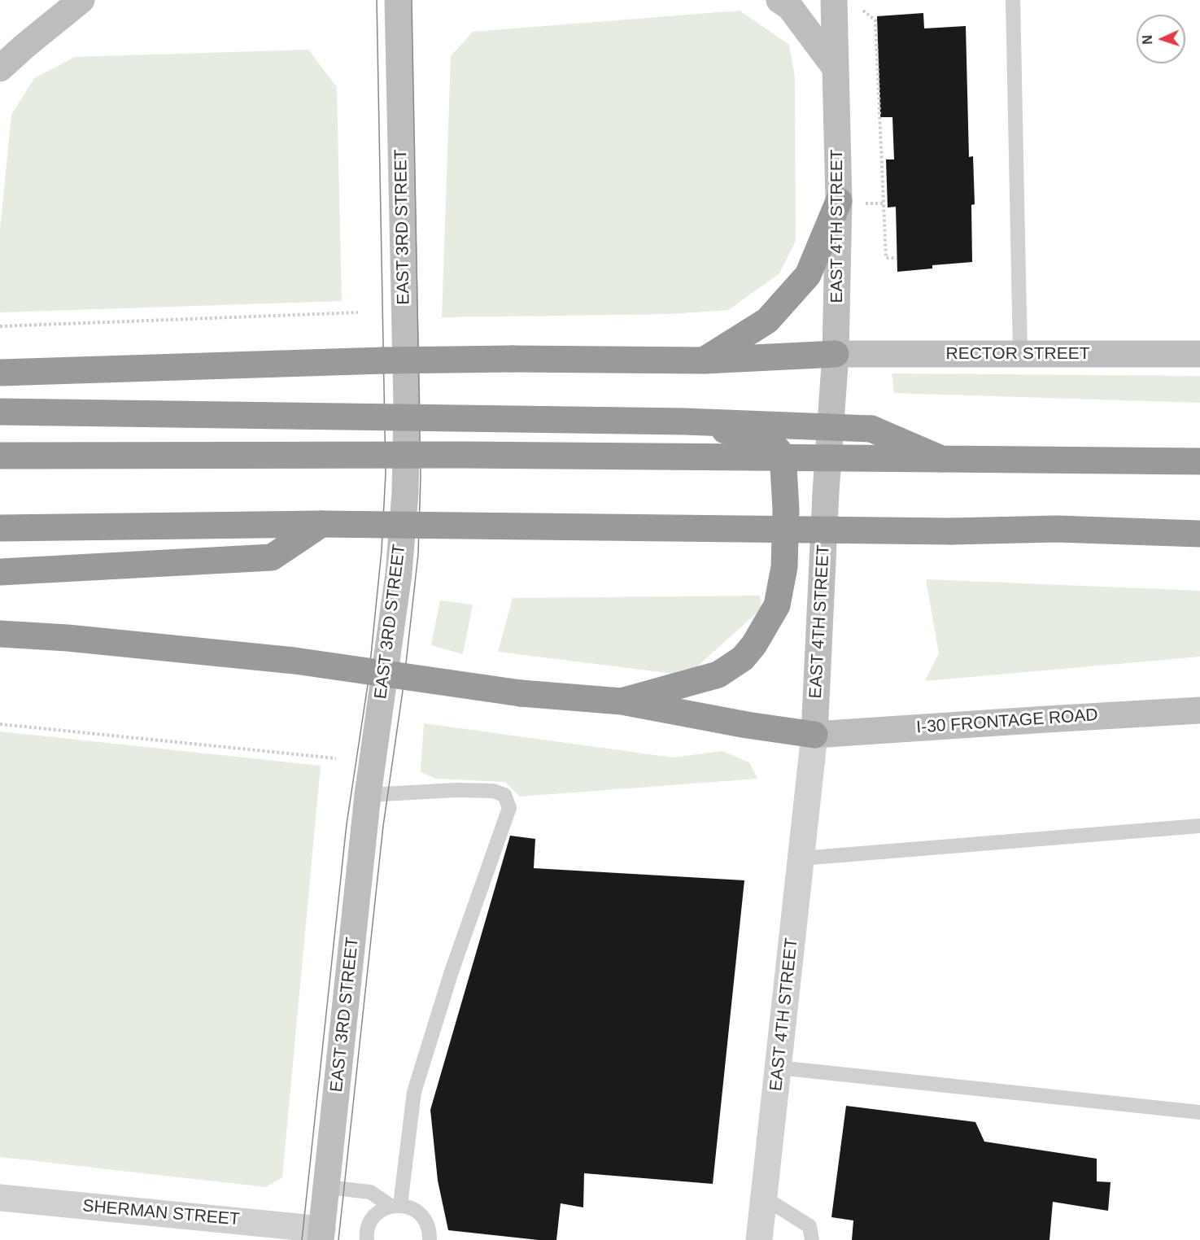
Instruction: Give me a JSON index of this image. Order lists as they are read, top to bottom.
{
  "streets": {
    "main road": [
      "EAST 4TH STREET",
      "EAST 3RD STREET",
      "RECTOR STREET",
      "I-30 FRONTAGE ROAD"
    ],
    "street": ["SHERMAN STREET"]
  },
  "crossings": [
    ["EAST 4TH STREET", "RECTOR STREET"],
    ["EAST 4TH STREET", "I-30 FRONTAGE ROAD"],
    ["EAST 3RD STREET", "SHERMAN STREET"]
  ],
  "north": "left"
}
